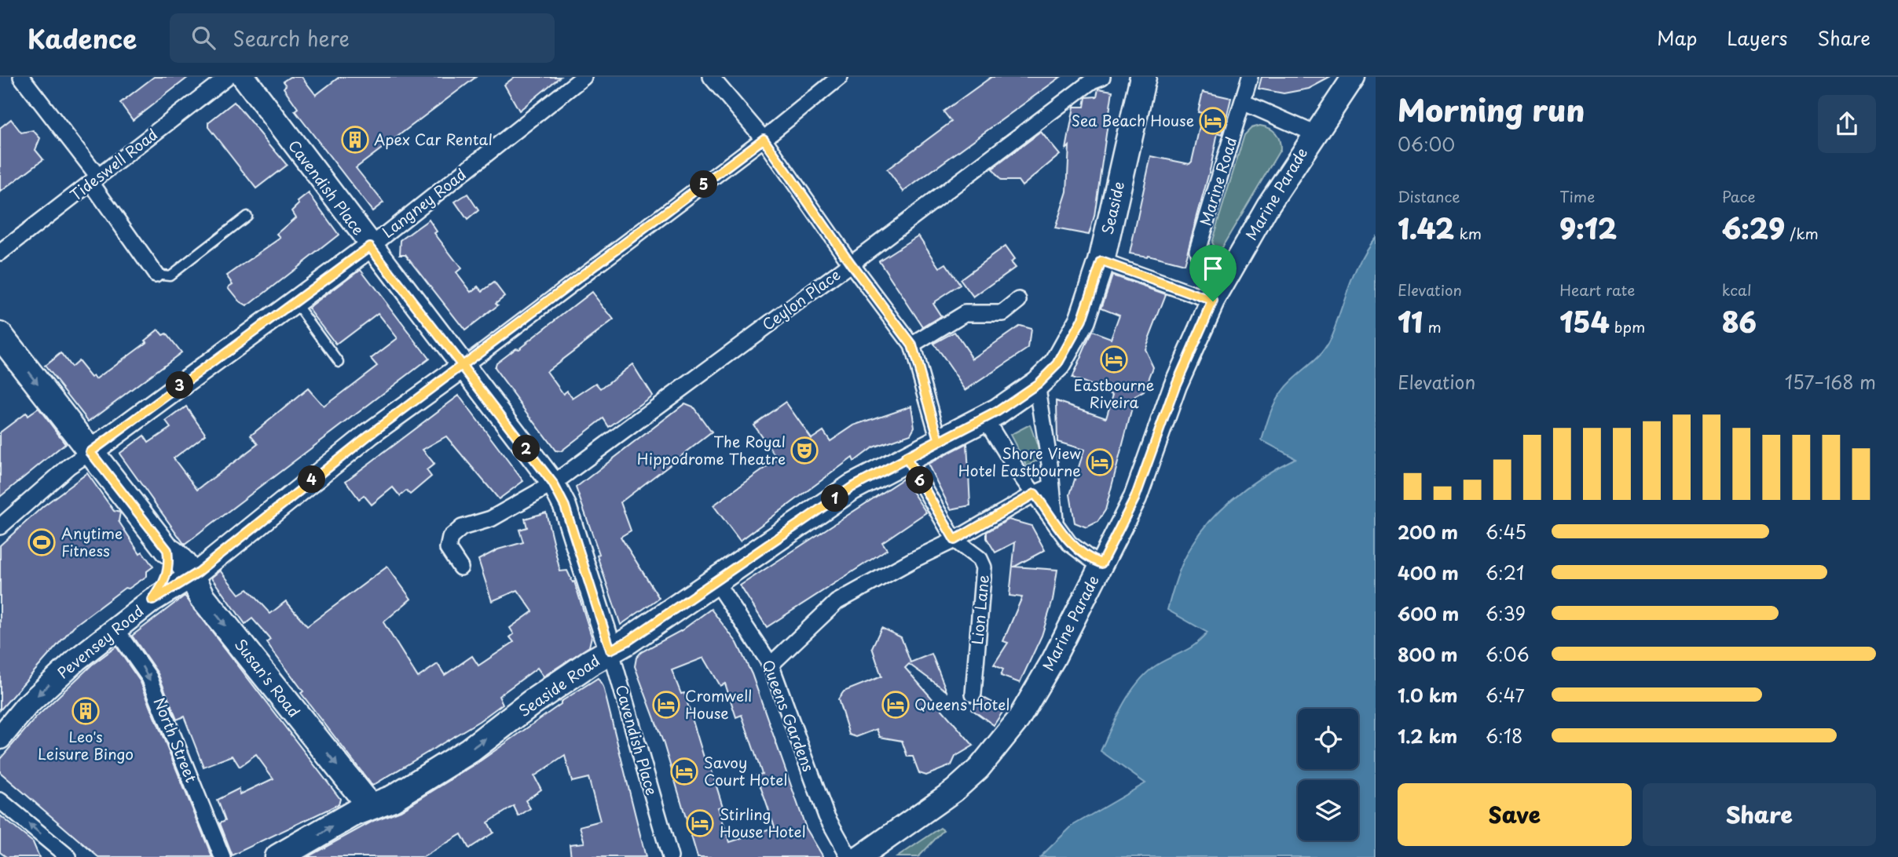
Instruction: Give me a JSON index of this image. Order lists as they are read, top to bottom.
{
  "streets": {
    "main road": ["Seaside", "Susan's Road", "Seaside Road"],
    "street": [
      "Tideswell Road",
      "Marine Road",
      "Cavendish Place",
      "Marine Parade",
      "Langney Road",
      "Ceylon Place",
      "Lion Lane",
      "Pevensey Road",
      "Queens Gardens",
      "North Street"
    ]
  },
  "crossings": [
    ["Marine Road", "Marine Parade"],
    ["Cavendish Place", "Langney Road"],
    ["Cavendish Place", "Ceylon Place"],
    ["Cavendish Place", "Pevensey Road"],
    ["Cavendish Place", "Seaside Road"],
    ["Langney Road", "Susan's Road"],
    ["Seaside", "Seaside Road"],
    ["Pevensey Road", "Susan's Road"],
    ["Pevensey Road", "North Street"],
    ["Susan's Road", "Seaside Road"],
    ["Seaside Road", "Queens Gardens"]
  ],
  "one_way": ["Susan's Road", "Seaside Road", "North Street"],
  "places": {
    "hotel": [
      "Sea Beach House",
      "Eastbourne Riveira",
      "Shore View Hotel Eastbourne",
      "Cromwell House",
      "Queens Hotel",
      "Savoy Court Hotel",
      "Stirling House Hotel"
    ],
    "building": ["Apex Car Rental", "Leo's Leisure Bingo"],
    "theatre": ["The Royal Hippodrome Theatre"],
    "sports": ["Anytime Fitness"]
  },
  "page": {
    "header": "Kadence",
    "search": "Search here",
    "nav": ["Map", "Layers", "Share"],
    "heading": ["Morning run", "06:00"],
    "pins": [
      "5",
      "3",
      "2",
      "4",
      "6",
      "1"
    ],
    "stats": [
      ["Distance", "1.42 km"],
      ["Time", "9:12"],
      ["Pace", "6:29 /km"],
      ["Elevation", "11 m"],
      ["Heart rate", "154 bpm"],
      ["kcal", "86"]
    ],
    "chart": ["Elevation", "157–168 m"],
    "list": [
      {
        "name": "200 m",
        "note": "6:45"
      },
      {
        "name": "400 m",
        "note": "6:21"
      },
      {
        "name": "600 m",
        "note": "6:39"
      },
      {
        "name": "800 m",
        "note": "6:06"
      },
      {
        "name": "1.0 km",
        "note": "6:47"
      },
      {
        "name": "1.2 km",
        "note": "6:18"
      }
    ],
    "buttons": ["Save", "Share"]
  }
}
